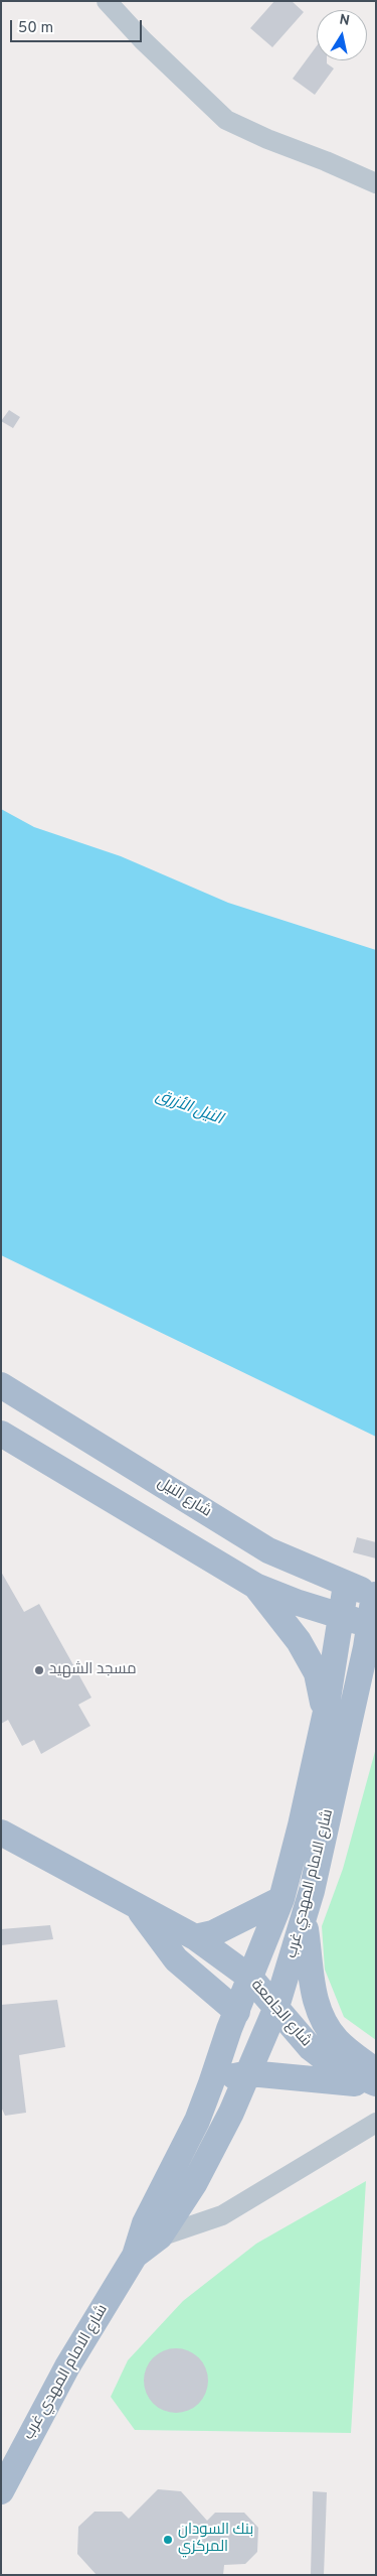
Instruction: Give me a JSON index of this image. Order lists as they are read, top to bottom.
{
  "streets": {
    "main road": ["شارع النيل", "شارع الامام المهدي غرب", "شارع الجامعة"]
  },
  "crossings": [
    ["شارع النيل", "شارع الامام المهدي غرب"],
    ["شارع الامام المهدي غرب", "شارع الجامعة"]
  ],
  "water": ["النيل الأزرق"],
  "places": ["مسجد الشهيد", "بنك السودان المركزي"],
  "scale_bar": "50 m",
  "north": "top"
}
